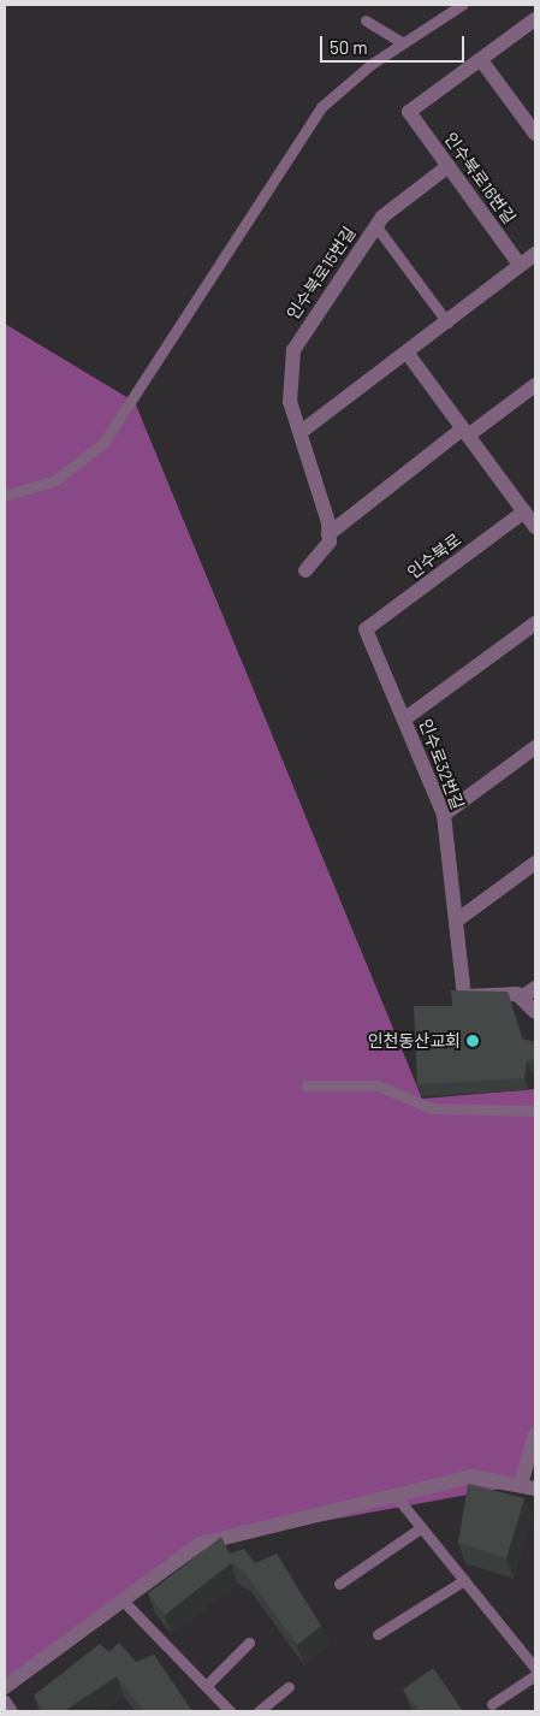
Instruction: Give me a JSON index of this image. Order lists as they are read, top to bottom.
{
  "streets": {
    "street": [
      "인수북로16번길",
      "인수북로15번길",
      "인수북로",
      "인수로32번길"
    ]
  },
  "crossings": [
    ["인수북로16번길", "인수북로15번길"],
    ["인수북로", "인수로32번길"]
  ],
  "places": ["인천동산교회"],
  "scale_bar": "50 m"
}
